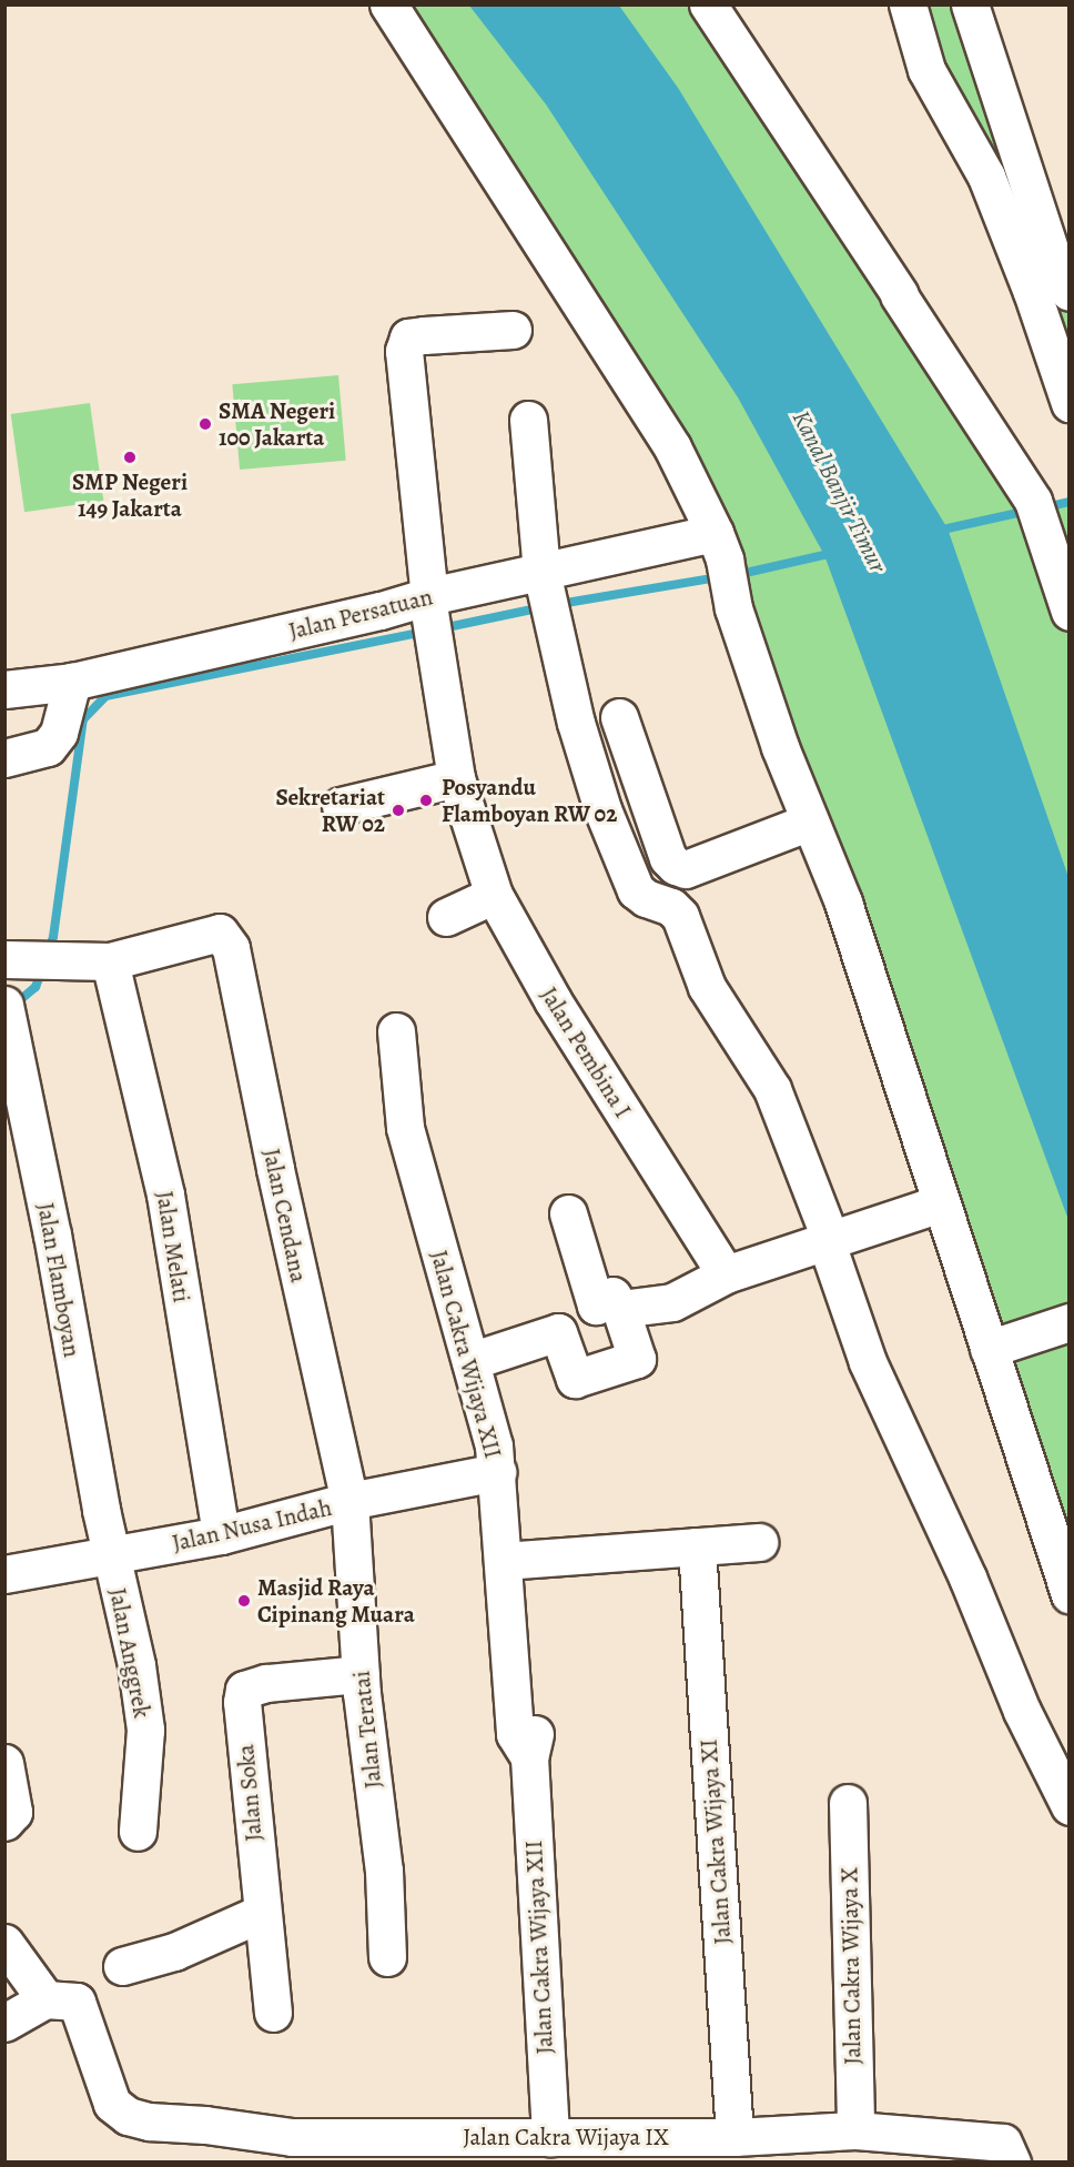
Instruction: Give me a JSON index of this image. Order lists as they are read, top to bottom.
{
  "streets": {
    "street": [
      "Jalan Persatuan",
      "Jalan Pembina I",
      "Jalan Cendana",
      "Jalan Melati",
      "Jalan Flamboyan",
      "Jalan Cakra Wijaya XII",
      "Jalan Nusa Indah",
      "Jalan Anggrek",
      "Jalan Teratai",
      "Jalan Soka",
      "Jalan Cakra Wijaya XI",
      "Jalan Cakra Wijaya X",
      "Jalan Cakra Wijaya IX"
    ]
  },
  "crossings": [
    ["Jalan Persatuan", "Jalan Pembina I"],
    ["Jalan Cendana", "Jalan Melati"],
    ["Jalan Cendana", "Jalan Nusa Indah"],
    ["Jalan Cendana", "Jalan Teratai"],
    ["Jalan Melati", "Jalan Nusa Indah"],
    ["Jalan Flamboyan", "Jalan Nusa Indah"],
    ["Jalan Flamboyan", "Jalan Anggrek"],
    ["Jalan Cakra Wijaya XII", "Jalan Nusa Indah"],
    ["Jalan Cakra Wijaya XII", "Jalan Cakra Wijaya IX"],
    ["Jalan Nusa Indah", "Jalan Anggrek"],
    ["Jalan Nusa Indah", "Jalan Teratai"],
    ["Jalan Teratai", "Jalan Soka"],
    ["Jalan Cakra Wijaya XI", "Jalan Cakra Wijaya IX"],
    ["Jalan Cakra Wijaya X", "Jalan Cakra Wijaya IX"]
  ],
  "water": ["Kanal Banjir Timur"],
  "places": [
    "SMA Negeri 100 Jakarta",
    "SMP Negeri 149 Jakarta",
    "Posyandu Flamboyan RW 02",
    "Sekretariat RW 02",
    "Masjid Raya Cipinang Muara"
  ]
}
